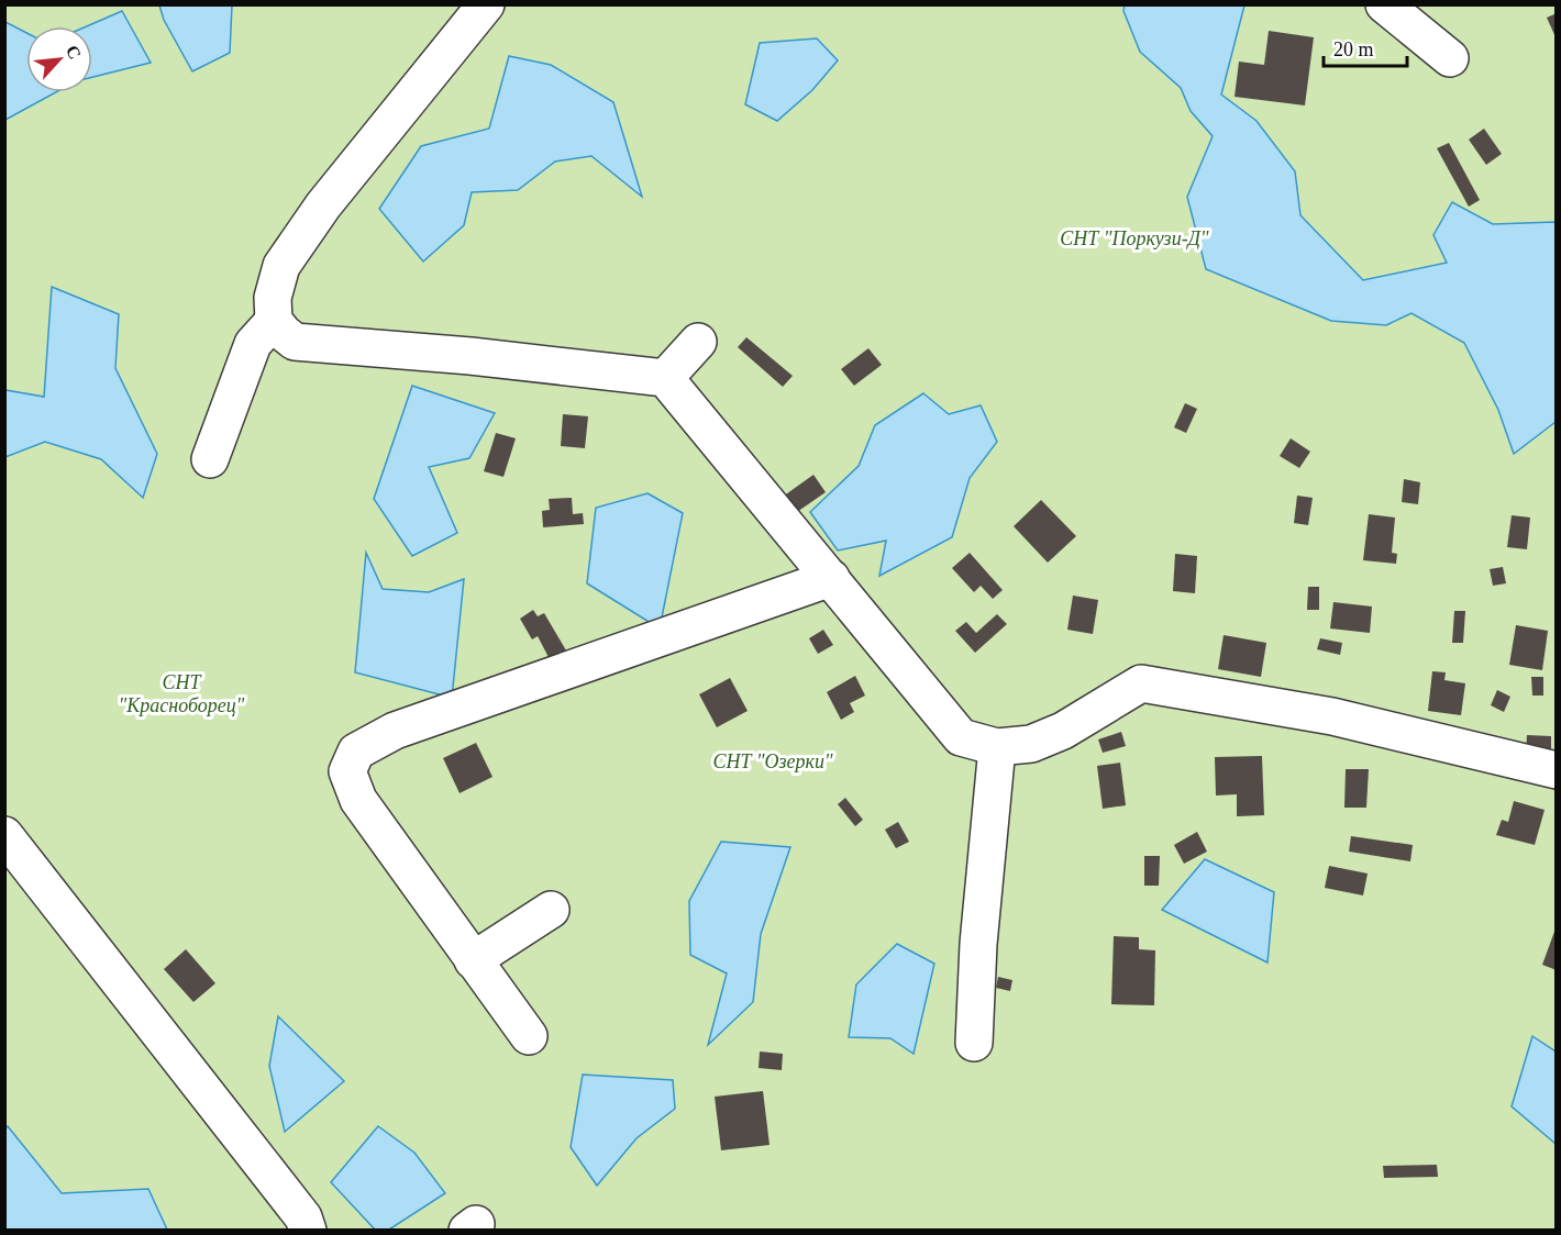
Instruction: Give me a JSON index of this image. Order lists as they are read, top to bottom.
{
  "parks": ["СНТ \"Поркузи-Д\"", "СНТ \"Красноборец\"", "СНТ \"Озерки\""],
  "scale_bar": "20 m",
  "north": "top right"
}
